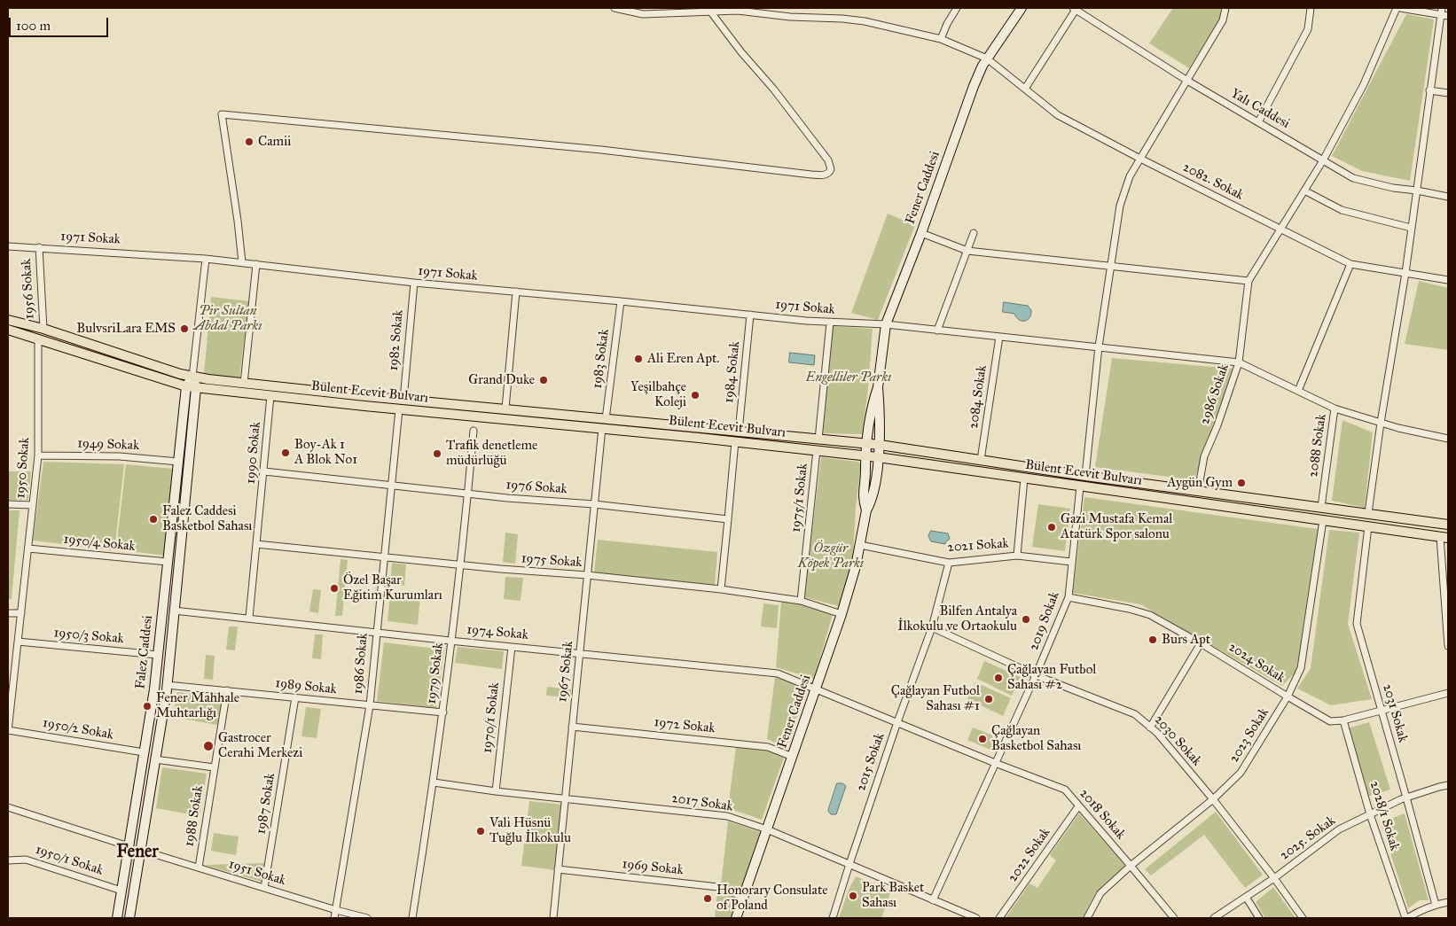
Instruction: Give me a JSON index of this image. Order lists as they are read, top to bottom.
{
  "streets": {
    "main road": ["Bülent Ecevit Bulvarı"],
    "street": [
      "Yalı Caddesi",
      "2082. Sokak",
      "Fener Caddesi",
      "1971 Sokak",
      "1956 Sokak",
      "1982 Sokak",
      "1983 Sokak",
      "1984 Sokak",
      "2986 Sokak",
      "2084 Sokak",
      "1949 Sokak",
      "2088 Sokak",
      "1990 Sokak",
      "1950 Sokak",
      "1976 Sokak",
      "1975/1 Sokak",
      "1950/4 Sokak",
      "2021 Sokak",
      "1975 Sokak",
      "2019 Sokak",
      "1974 Sokak",
      "1950/3 Sokak",
      "Falez Caddesi",
      "2024 Sokak",
      "1986 Sokak",
      "1967 Sokak",
      "1979 Sokak",
      "1989 Sokak",
      "2031 Sokak",
      "1970/1 Sokak",
      "1972 Sokak",
      "1950/2 Sokak",
      "2023 Sokak",
      "2030 Sokak",
      "2015 Sokak",
      "2017 Sokak",
      "1987 Sokak",
      "2018 Sokak",
      "1988 Sokak",
      "2028/1 Sokak",
      "2025. Sokak",
      "2022 Sokak",
      "1950/1 Sokak",
      "1969 Sokak",
      "1951 Sokak"
    ]
  },
  "crossings": [
    ["2082. Sokak", "Fener Caddesi"],
    ["Fener Caddesi", "1971 Sokak"],
    ["Fener Caddesi", "Bülent Ecevit Bulvarı"],
    ["Fener Caddesi", "2021 Sokak"],
    ["Fener Caddesi", "1975 Sokak"],
    ["Fener Caddesi", "1974 Sokak"],
    ["Fener Caddesi", "1972 Sokak"],
    ["Fener Caddesi", "2017 Sokak"],
    ["Fener Caddesi", "2018 Sokak"],
    ["Fener Caddesi", "1969 Sokak"],
    ["1971 Sokak", "1956 Sokak"],
    ["1971 Sokak", "1982 Sokak"],
    ["1971 Sokak", "1983 Sokak"],
    ["1971 Sokak", "1984 Sokak"],
    ["1971 Sokak", "2986 Sokak"],
    ["1971 Sokak", "2084 Sokak"],
    ["1956 Sokak", "Bülent Ecevit Bulvarı"],
    ["1982 Sokak", "Bülent Ecevit Bulvarı"],
    ["1983 Sokak", "Bülent Ecevit Bulvarı"],
    ["1983 Sokak", "1967 Sokak"],
    ["1984 Sokak", "Bülent Ecevit Bulvarı"],
    ["Bülent Ecevit Bulvarı", "2986 Sokak"],
    ["Bülent Ecevit Bulvarı", "2084 Sokak"],
    ["Bülent Ecevit Bulvarı", "2088 Sokak"],
    ["Bülent Ecevit Bulvarı", "1990 Sokak"],
    ["Bülent Ecevit Bulvarı", "1950 Sokak"],
    ["Bülent Ecevit Bulvarı", "1975/1 Sokak"],
    ["Bülent Ecevit Bulvarı", "2019 Sokak"],
    ["Bülent Ecevit Bulvarı", "Falez Caddesi"],
    ["Bülent Ecevit Bulvarı", "2024 Sokak"],
    ["Bülent Ecevit Bulvarı", "1986 Sokak"],
    ["Bülent Ecevit Bulvarı", "1967 Sokak"],
    ["Bülent Ecevit Bulvarı", "2031 Sokak"],
    ["2986 Sokak", "2088 Sokak"],
    ["1949 Sokak", "1950 Sokak"],
    ["1949 Sokak", "Falez Caddesi"],
    ["1990 Sokak", "1976 Sokak"],
    ["1990 Sokak", "1975 Sokak"],
    ["1990 Sokak", "1974 Sokak"],
    ["1950 Sokak", "1950/4 Sokak"],
    ["1950 Sokak", "1950/3 Sokak"],
    ["1950 Sokak", "1950/2 Sokak"],
    ["1976 Sokak", "1986 Sokak"],
    ["1976 Sokak", "1967 Sokak"],
    ["1976 Sokak", "1979 Sokak"],
    ["1975/1 Sokak", "1975 Sokak"],
    ["1950/4 Sokak", "Falez Caddesi"],
    ["2021 Sokak", "2019 Sokak"],
    ["2021 Sokak", "2015 Sokak"],
    ["1975 Sokak", "1986 Sokak"],
    ["1975 Sokak", "1967 Sokak"],
    ["1975 Sokak", "1979 Sokak"],
    ["2019 Sokak", "2024 Sokak"],
    ["2019 Sokak", "2030 Sokak"],
    ["2019 Sokak", "2017 Sokak"],
    ["2019 Sokak", "2018 Sokak"],
    ["1974 Sokak", "Falez Caddesi"],
    ["1974 Sokak", "1986 Sokak"],
    ["1974 Sokak", "1967 Sokak"],
    ["1974 Sokak", "1979 Sokak"],
    ["1974 Sokak", "1970/1 Sokak"],
    ["1974 Sokak", "2018 Sokak"],
    ["1950/3 Sokak", "Falez Caddesi"],
    ["Falez Caddesi", "1989 Sokak"],
    ["Falez Caddesi", "1950/2 Sokak"],
    ["Falez Caddesi", "1988 Sokak"],
    ["Falez Caddesi", "1950/1 Sokak"],
    ["Falez Caddesi", "1951 Sokak"],
    ["2024 Sokak", "2023 Sokak"],
    ["1986 Sokak", "1989 Sokak"],
    ["1986 Sokak", "1951 Sokak"],
    ["1967 Sokak", "1972 Sokak"],
    ["1967 Sokak", "2017 Sokak"],
    ["1967 Sokak", "1969 Sokak"],
    ["1979 Sokak", "1989 Sokak"],
    ["1979 Sokak", "2017 Sokak"],
    ["1989 Sokak", "1987 Sokak"],
    ["1989 Sokak", "1988 Sokak"],
    ["2031 Sokak", "2025. Sokak"],
    ["1970/1 Sokak", "2017 Sokak"],
    ["2023 Sokak", "2030 Sokak"],
    ["2023 Sokak", "2018 Sokak"],
    ["2030 Sokak", "2015 Sokak"],
    ["2030 Sokak", "2025. Sokak"],
    ["2015 Sokak", "2017 Sokak"],
    ["2015 Sokak", "2018 Sokak"],
    ["1987 Sokak", "1951 Sokak"],
    ["2018 Sokak", "2022 Sokak"],
    ["1988 Sokak", "1951 Sokak"],
    ["2028/1 Sokak", "2025. Sokak"]
  ],
  "districts": ["Fener"],
  "parks": ["Pir Sultan Abdal Parkı", "Engelliler Parkı", "Özgür Köpek Parkı"],
  "places": [
    "Camii",
    "BulvsriLara EMS",
    "Ali Eren Apt.",
    "Grand Duke",
    "Yeşilbahçe Koleji",
    "Boy-Ak 1 A Blok No1",
    "Trafik denetleme müdürlüğü",
    "Aygün Gym",
    "Falez Caddesi Basketbol Sahası",
    "Gazi Mustafa Kemal Atatürk Spor salonu",
    "Özel Başar Eğitim Kurumları",
    "Bilfen Antalya İlkokulu ve Ortaokulu",
    "Burs Apt",
    "Çağlayan Futbol Sahası #2",
    "Çağlayan Futbol Sahası #1",
    "Fener Mahhale Muhtarlığı",
    "Çağlayan Basketbol Sahası",
    "Gastrocer Cerahi Merkezi",
    "Vali Hüsnü Tuğlu İlkokulu",
    "Park Basket Sahası",
    "Honorary Consulate of Poland"
  ],
  "scale_bar": "100 m"
}
